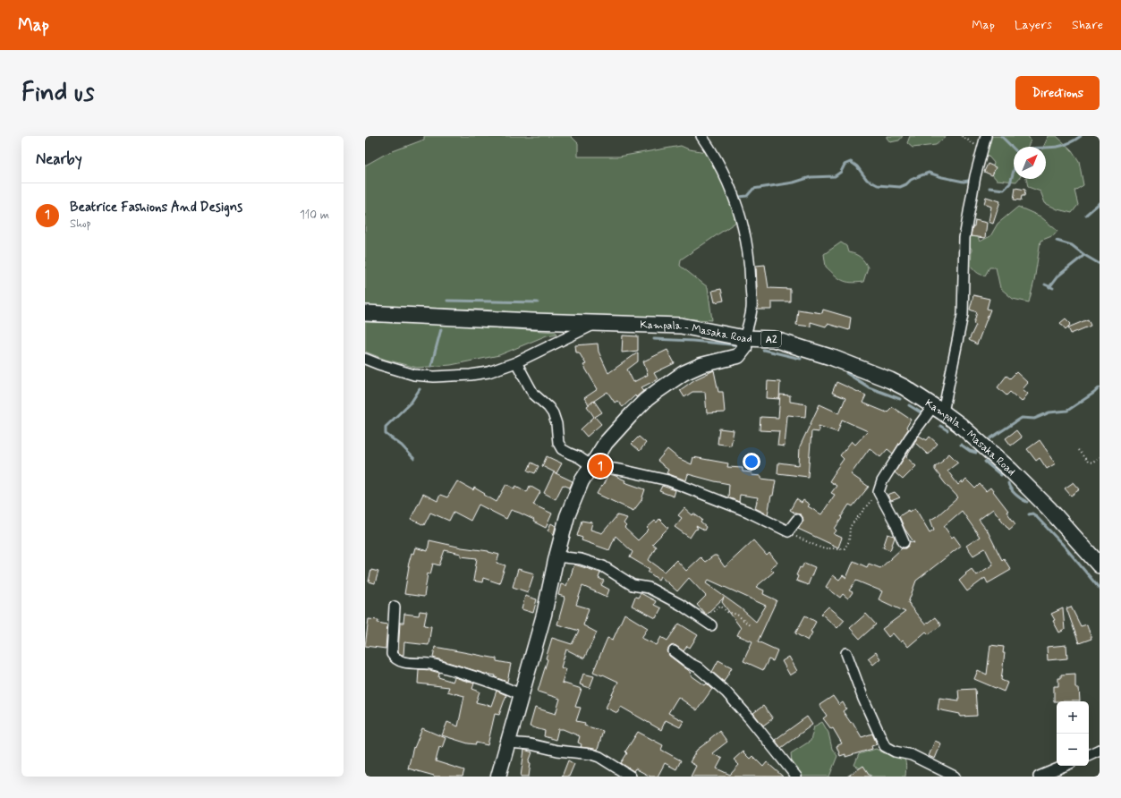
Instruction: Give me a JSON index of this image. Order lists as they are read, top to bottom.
{
  "streets": {
    "main road": ["Kampala - Masaka Road", "A2"]
  },
  "north": "top right",
  "page": {
    "header": "Map",
    "nav": ["Map", "Layers", "Share"],
    "buttons": "Directions",
    "title": "Find us",
    "heading": "Nearby",
    "list": [
      {
        "mark": "1",
        "name": "Beatrice Fashions And Designs",
        "note": "Shop",
        "value": "110 m"
      }
    ],
    "pins": "1",
    "map_buttons": ["+", "−"]
  }
}
